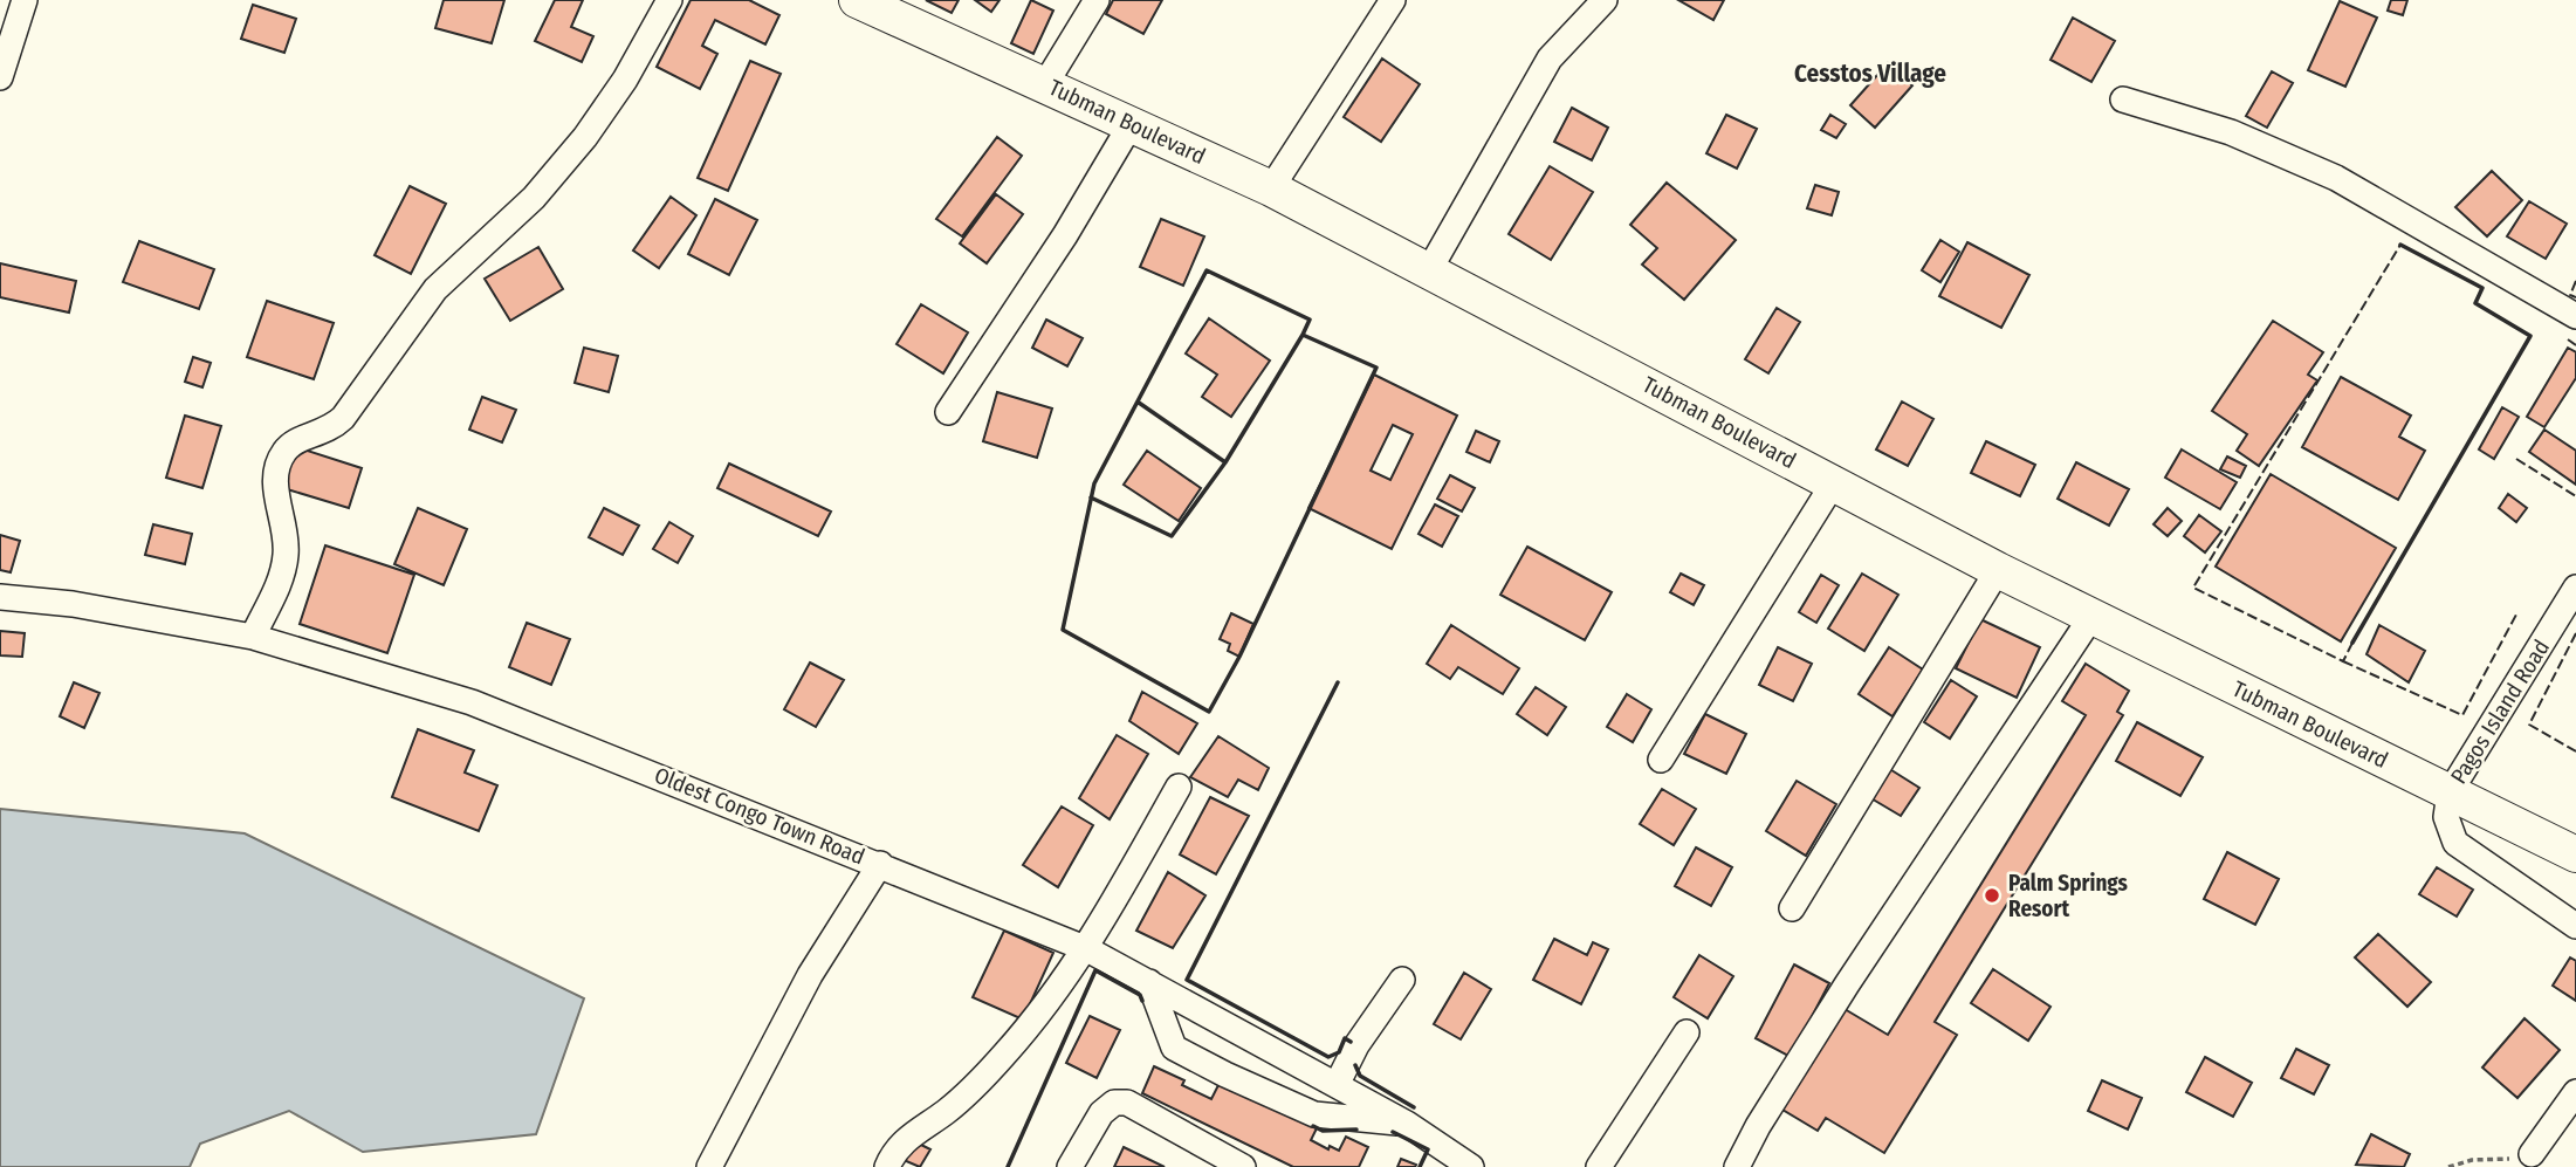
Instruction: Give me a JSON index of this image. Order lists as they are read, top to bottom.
{
  "streets": {
    "highway": ["Tubman Boulevard"],
    "street": ["Pagos Island Road", "Oldest Congo Town Road"]
  },
  "crossings": [
    ["Tubman Boulevard", "Pagos Island Road"]
  ],
  "districts": ["Cesstos Village"],
  "places": ["Palm Springs Resort"]
}
